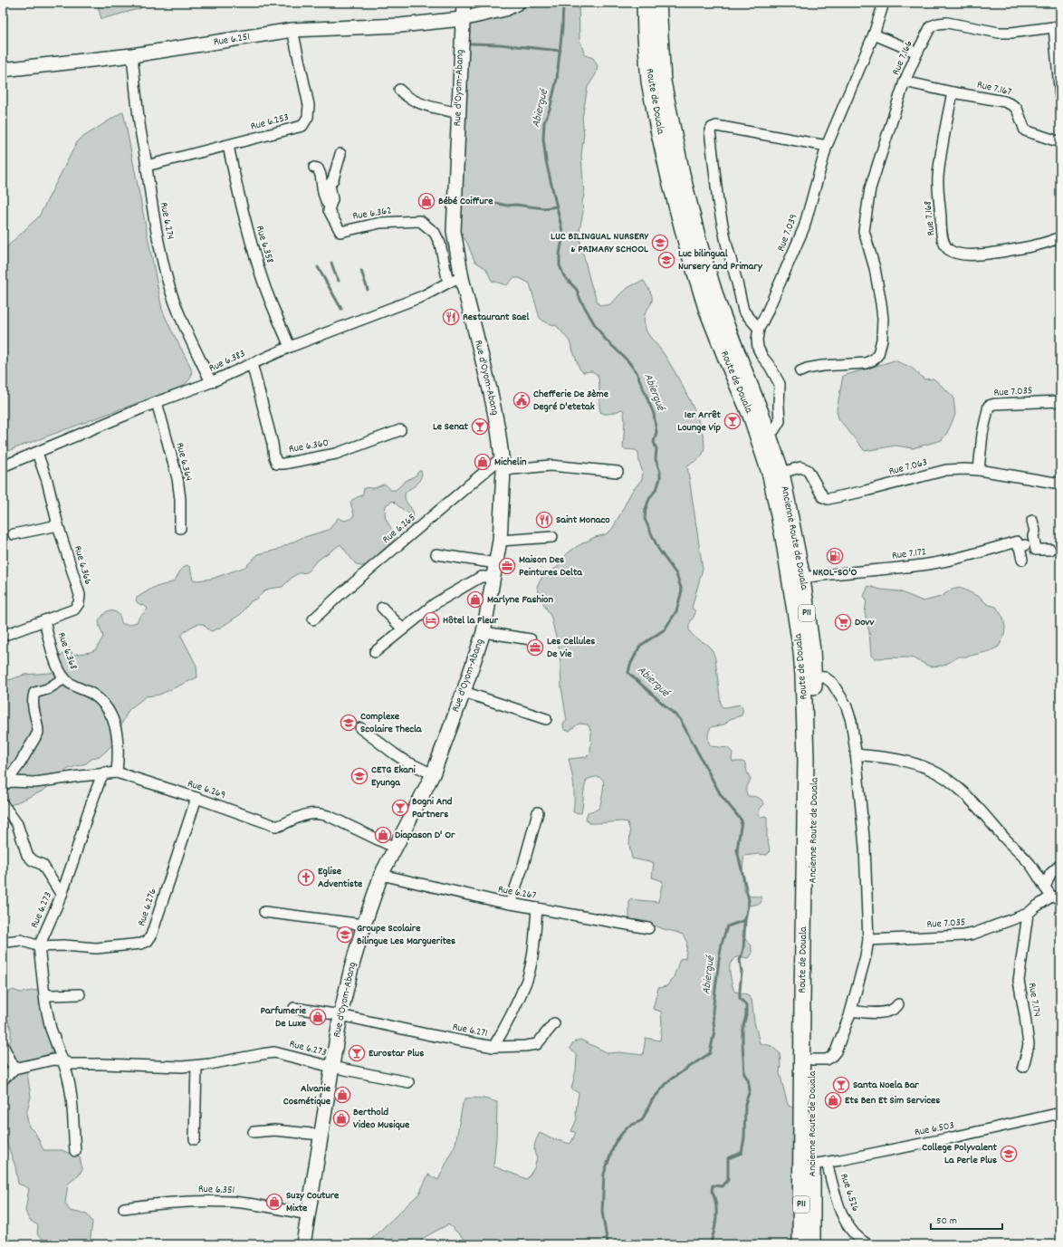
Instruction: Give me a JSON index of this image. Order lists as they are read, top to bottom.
{
  "streets": {
    "main road": [
      "Rue 6.251",
      "Rue d'Oyom-Abang",
      "Route de Douala",
      "Ancienne Route de Douala",
      "P11"
    ],
    "street": [
      "Rue 7.166",
      "Rue 7.167",
      "Rue 6.253",
      "Rue 6.362",
      "Rue 7.168",
      "Rue 6.274",
      "Rue 7.039",
      "Rue 6.358",
      "Rue 6.383",
      "Rue 7.035",
      "Rue 6.360",
      "Rue 6.364",
      "Rue 7.063",
      "Rue 6.265",
      "Rue 7.172",
      "Rue 6.366",
      "Rue 6.368",
      "Rue 6.269",
      "Rue 6.267",
      "Rue 6.276",
      "Rue 6.273",
      "Rue 7.174",
      "Rue 6.271",
      "Rue 6.503",
      "Rue 6.351",
      "Rue 6.526"
    ]
  },
  "crossings": [
    ["Rue 6.251", "Rue d'Oyom-Abang"],
    ["Rue 6.251", "Rue 6.253"],
    ["Rue 6.251", "Rue 6.274"],
    ["Rue 7.166", "Rue 7.167"],
    ["Rue d'Oyom-Abang", "Rue 6.383"],
    ["Rue d'Oyom-Abang", "Rue 6.265"],
    ["Rue d'Oyom-Abang", "Rue 6.269"],
    ["Rue d'Oyom-Abang", "Rue 6.267"],
    ["Rue d'Oyom-Abang", "Rue 6.273"],
    ["Rue d'Oyom-Abang", "Rue 6.271"],
    ["Rue d'Oyom-Abang", "Rue 6.351"],
    ["Rue 7.167", "Rue 7.168"],
    ["Route de Douala", "Ancienne Route de Douala"],
    ["Rue 6.253", "Rue 6.274"],
    ["Rue 6.253", "Rue 6.358"],
    ["Rue 6.362", "Rue 6.383"],
    ["Rue 6.274", "Rue 6.383"],
    ["Rue 7.039", "Ancienne Route de Douala"],
    ["Rue 6.358", "Rue 6.383"],
    ["Rue 6.383", "Rue 6.360"],
    ["Rue 6.383", "Rue 6.364"],
    ["Rue 6.383", "Rue 6.366"],
    ["Rue 7.035", "Rue 7.063"],
    ["Rue 7.035", "Rue 7.174"],
    ["Rue 7.063", "Ancienne Route de Douala"],
    ["Ancienne Route de Douala", "Rue 7.172"],
    ["Ancienne Route de Douala", "Rue 6.503"],
    ["Ancienne Route de Douala", "Rue 6.526"],
    ["Rue 6.366", "Rue 6.368"],
    ["Rue 6.368", "Rue 6.269"],
    ["Rue 6.269", "Rue 6.276"],
    ["Rue 6.269", "Rue 6.273"],
    ["Rue 6.267", "Rue 6.271"],
    ["Rue 6.276", "Rue 6.273"],
    ["Rue 6.503", "Rue 6.526"]
  ],
  "water": ["Abiergué"],
  "places": {
    "shop": [
      "Bébé Coiffure",
      "Michelin",
      "Marlyne Fashion",
      "Diapason D' Or",
      "Parfumerie De Luxe",
      "Alvanie Cosmétique",
      "Ets Ben Et Sim Services",
      "Berthold Video Musique",
      "Suzy Couture Mixte"
    ],
    "school or university": [
      "LUC BILINGUAL NURSERY & PRIMARY SCHOOL",
      "Luc bilingual Nursery and Primary",
      "Complexe Scolaire Thecla",
      "CETG Ekani Eyunga",
      "Groupe Scolaire Bilingue Les Marguerites",
      "College Polyvalent La Perle Plus"
    ],
    "restaurant": ["Restaurant Sael", "Saint Monaco"],
    "public building": ["Chefferie De 3ème Degré D'etetak"],
    "bar": [
      "1er Arrêt Lounge Vip",
      "Le Senat",
      "Bogni And Partners",
      "Eurostar Plus",
      "Santa Noela Bar"
    ],
    "fuel station": ["NKOL-SO'O"],
    "office": ["Maison Des Peintures Delta", "Les Cellules De Vie"],
    "hotel": ["Hôtel la Fleur"],
    "supermarket": ["Dovv"],
    "church": ["Eglise Adventiste"]
  },
  "scale_bar": "50 m"
}
